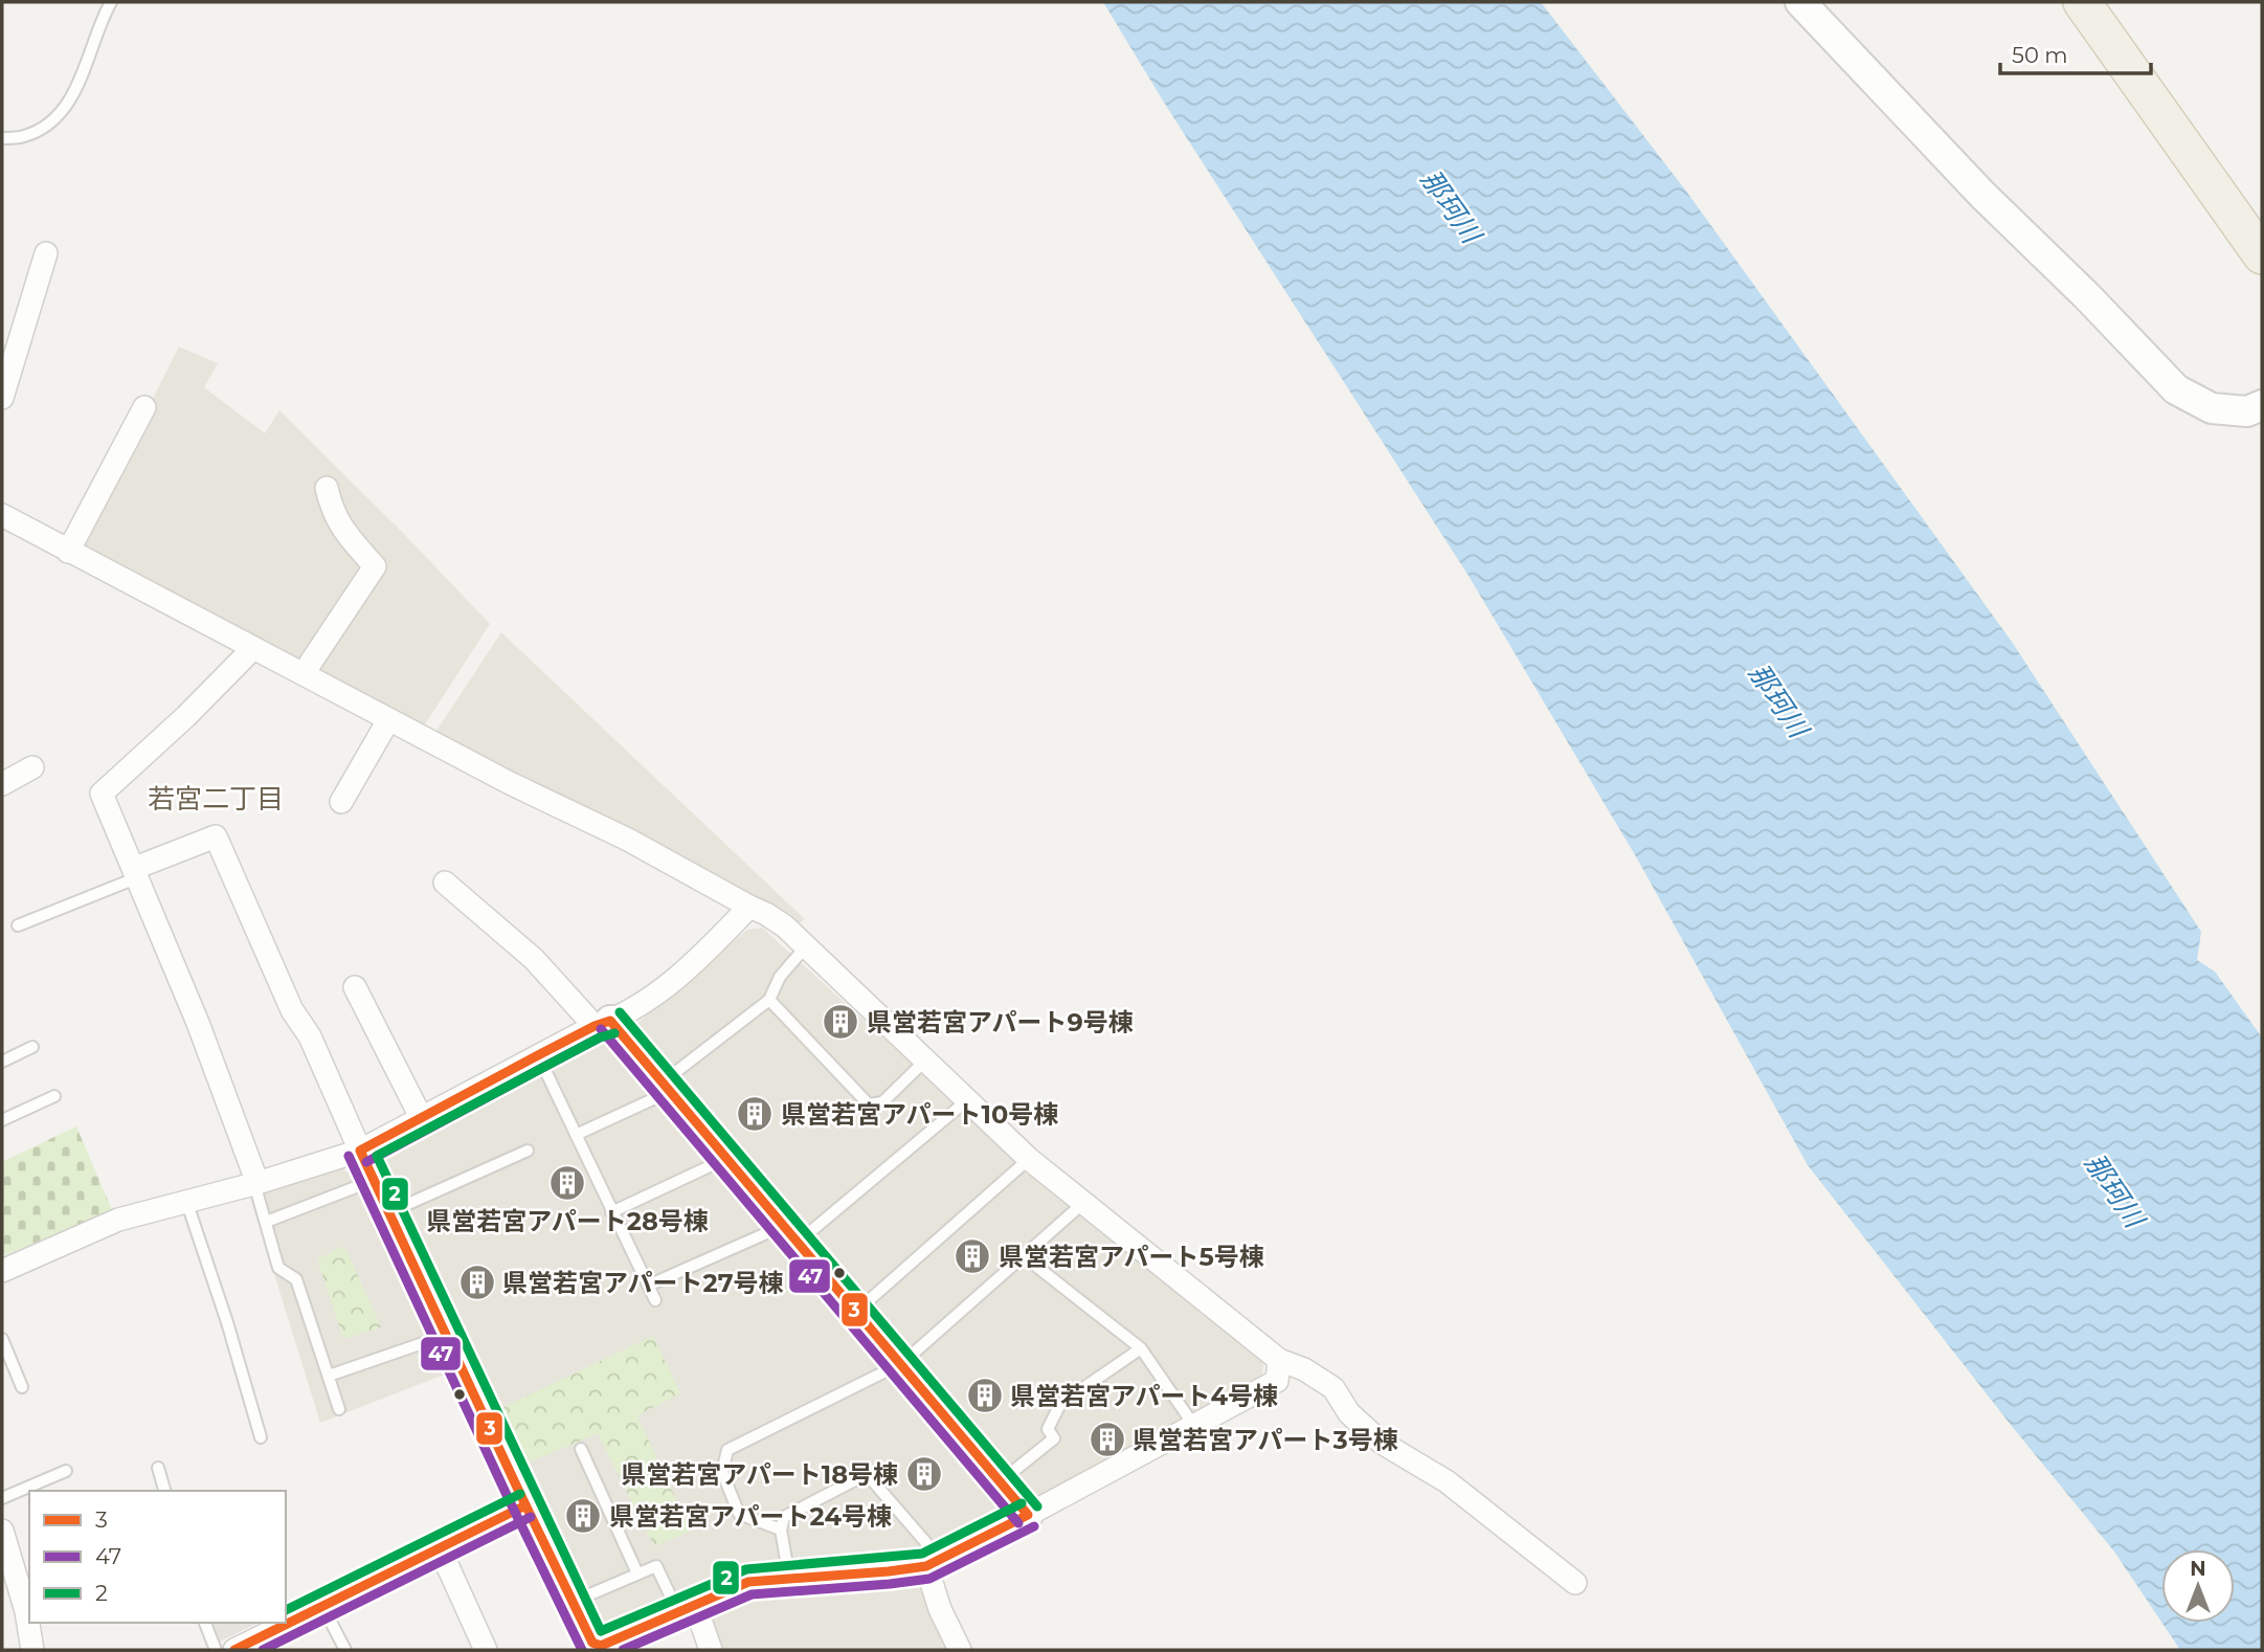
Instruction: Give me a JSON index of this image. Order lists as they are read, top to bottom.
{
  "districts": ["若宮二丁目"],
  "water": ["那珂川"],
  "places": {
    "building": [
      "県営若宮アパート9号棟",
      "県営若宮アパート10号棟",
      "県営若宮アパート28号棟",
      "県営若宮アパート5号棟",
      "県営若宮アパート27号棟",
      "県営若宮アパート4号棟",
      "県営若宮アパート3号棟",
      "県営若宮アパート18号棟",
      "県営若宮アパート24号棟"
    ]
  },
  "lines": ["transit line 2", "transit line 3", "transit line 47"],
  "legend": ["3", "47", "2"],
  "scale_bar": "50 m",
  "north": "top"
}
